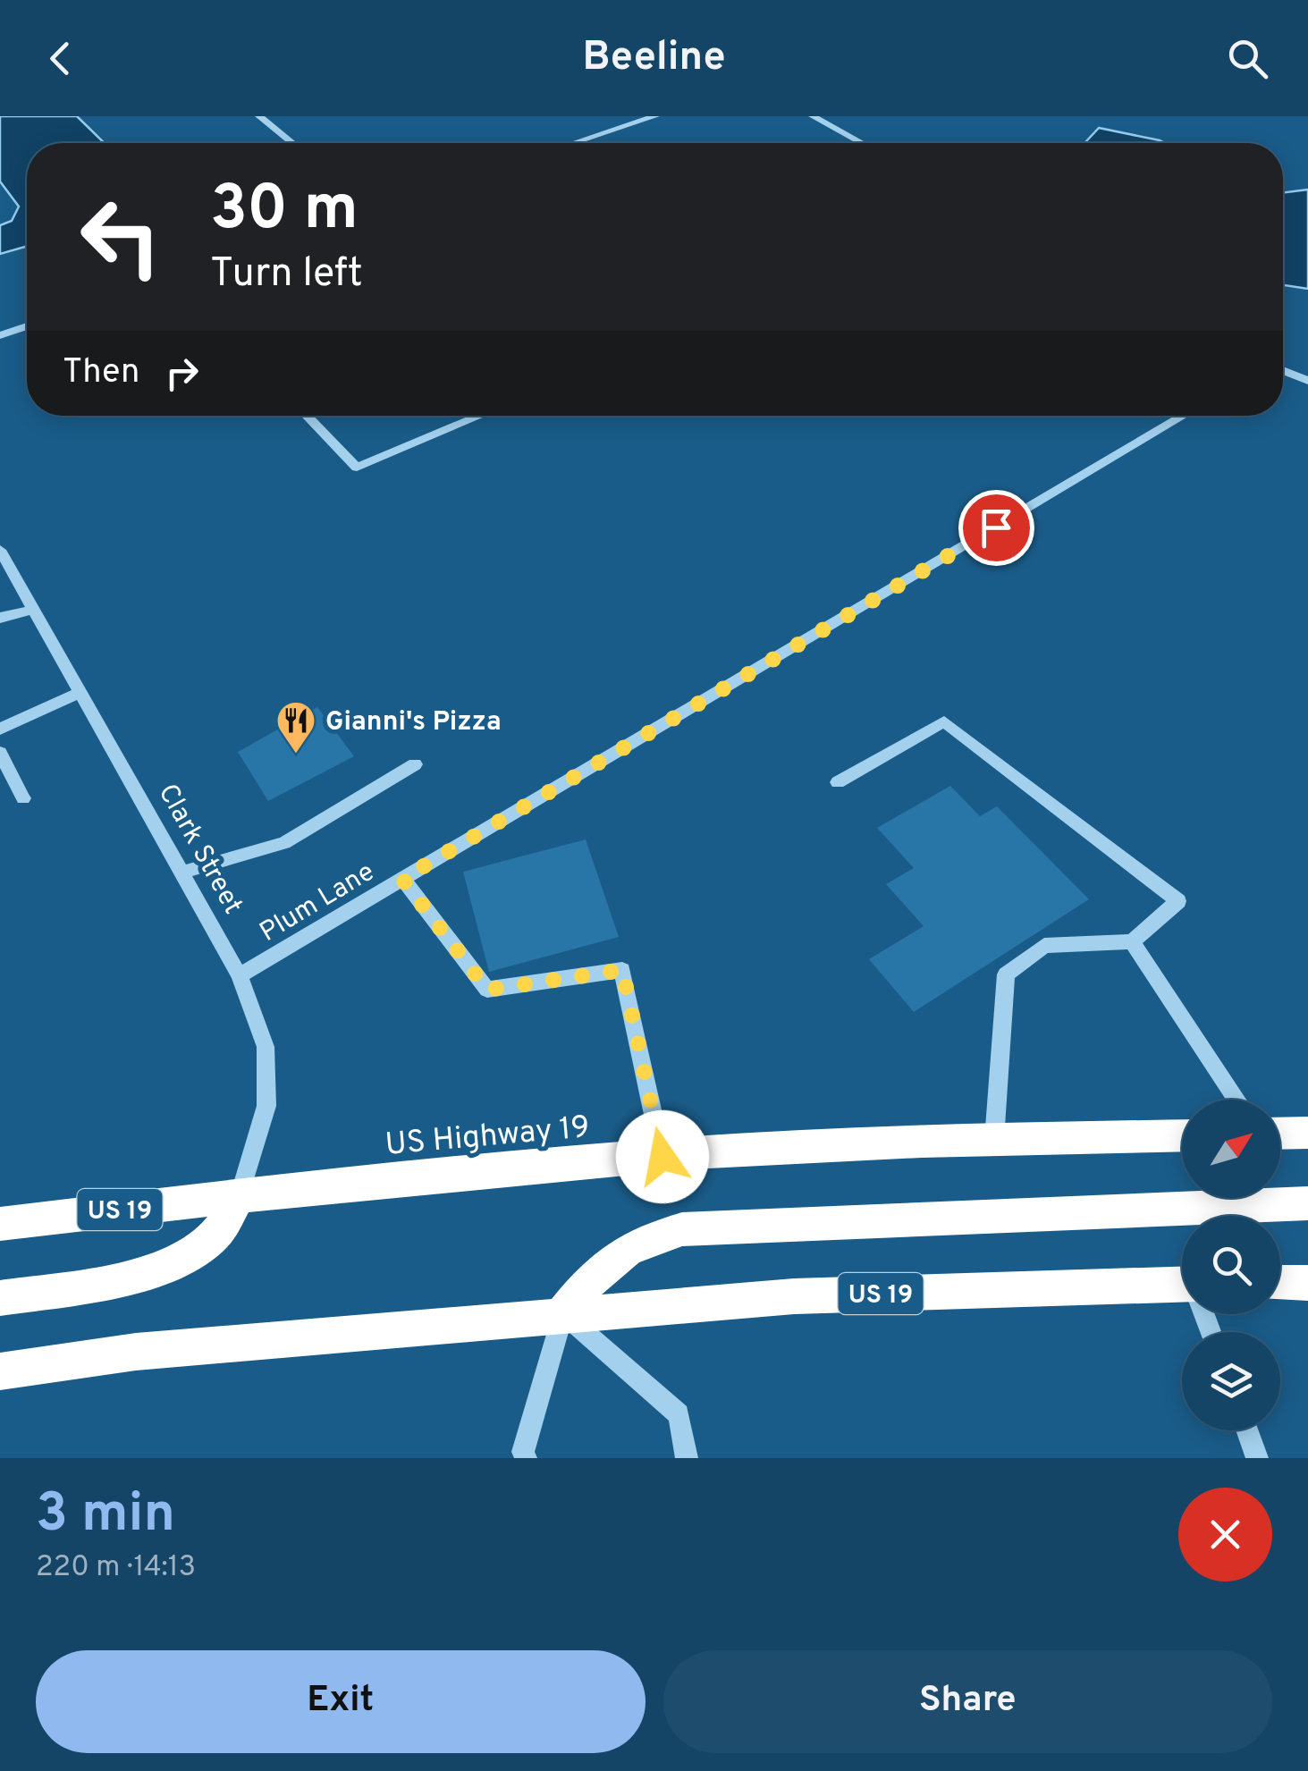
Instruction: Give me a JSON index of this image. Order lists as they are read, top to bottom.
{
  "streets": {
    "highway": ["US Highway 19", "US 19"],
    "street": ["Clark Street", "Plum Lane"]
  },
  "crossings": [
    ["Clark Street", "Plum Lane"],
    ["Clark Street", "US Highway 19"]
  ],
  "places": {
    "restaurant": ["Gianni's Pizza"]
  },
  "north": "top right",
  "page": {
    "header": "Beeline",
    "turn": ["30 m", "Turn left"],
    "then": "Then",
    "heading": ["3 min", "220 m · 14:13"],
    "buttons": ["Exit", "Share"]
  }
}
